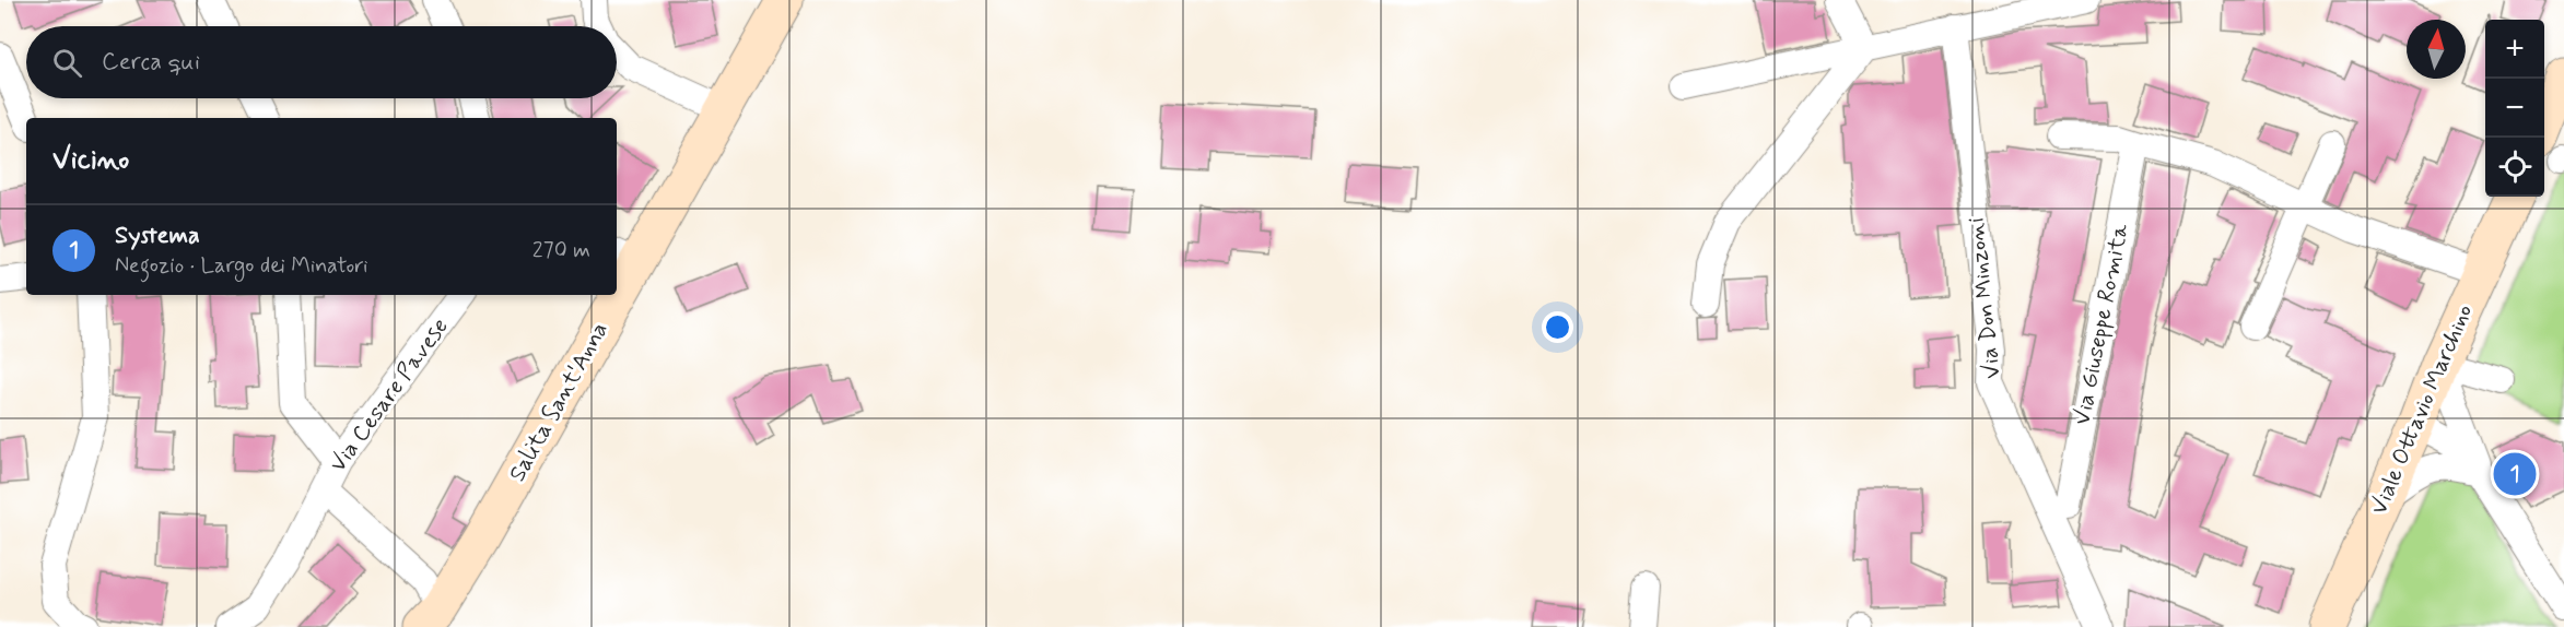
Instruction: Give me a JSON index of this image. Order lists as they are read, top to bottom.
{
  "streets": {
    "street": [
      "Via Don Minzoni",
      "Via Giuseppe Romita",
      "Via Cesare Pavese",
      "Salita Sant'Anna",
      "Viale Ottavio Marchino"
    ]
  },
  "north": "top",
  "page": {
    "map_buttons": ["+", "−"],
    "search": "Cerca qui",
    "heading": "Vicino",
    "list": [
      {
        "mark": "1",
        "name": "Systema",
        "note": "Negozio · Largo dei Minatori",
        "value": "270 m"
      }
    ],
    "pins": "1"
  }
}
